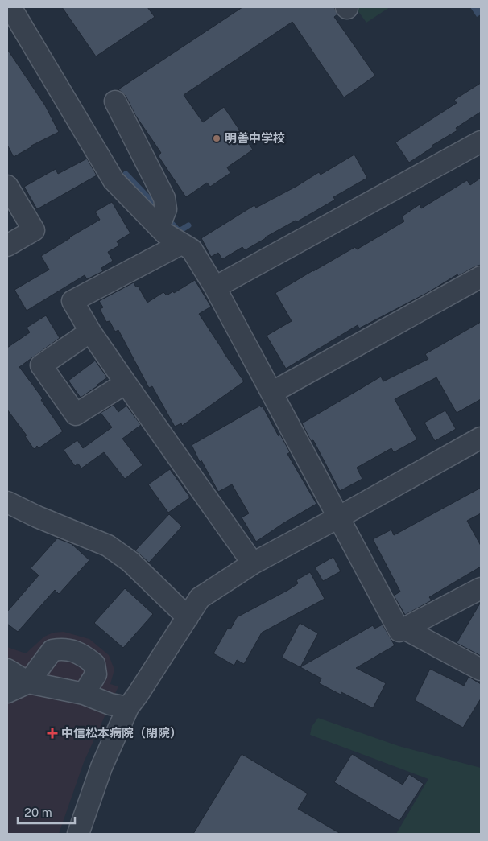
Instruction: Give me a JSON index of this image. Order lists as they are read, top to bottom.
{
  "places": {
    "other": ["明善中学校"],
    "health": ["中信松本病院（閉院）"]
  },
  "scale_bar": "20 m"
}
